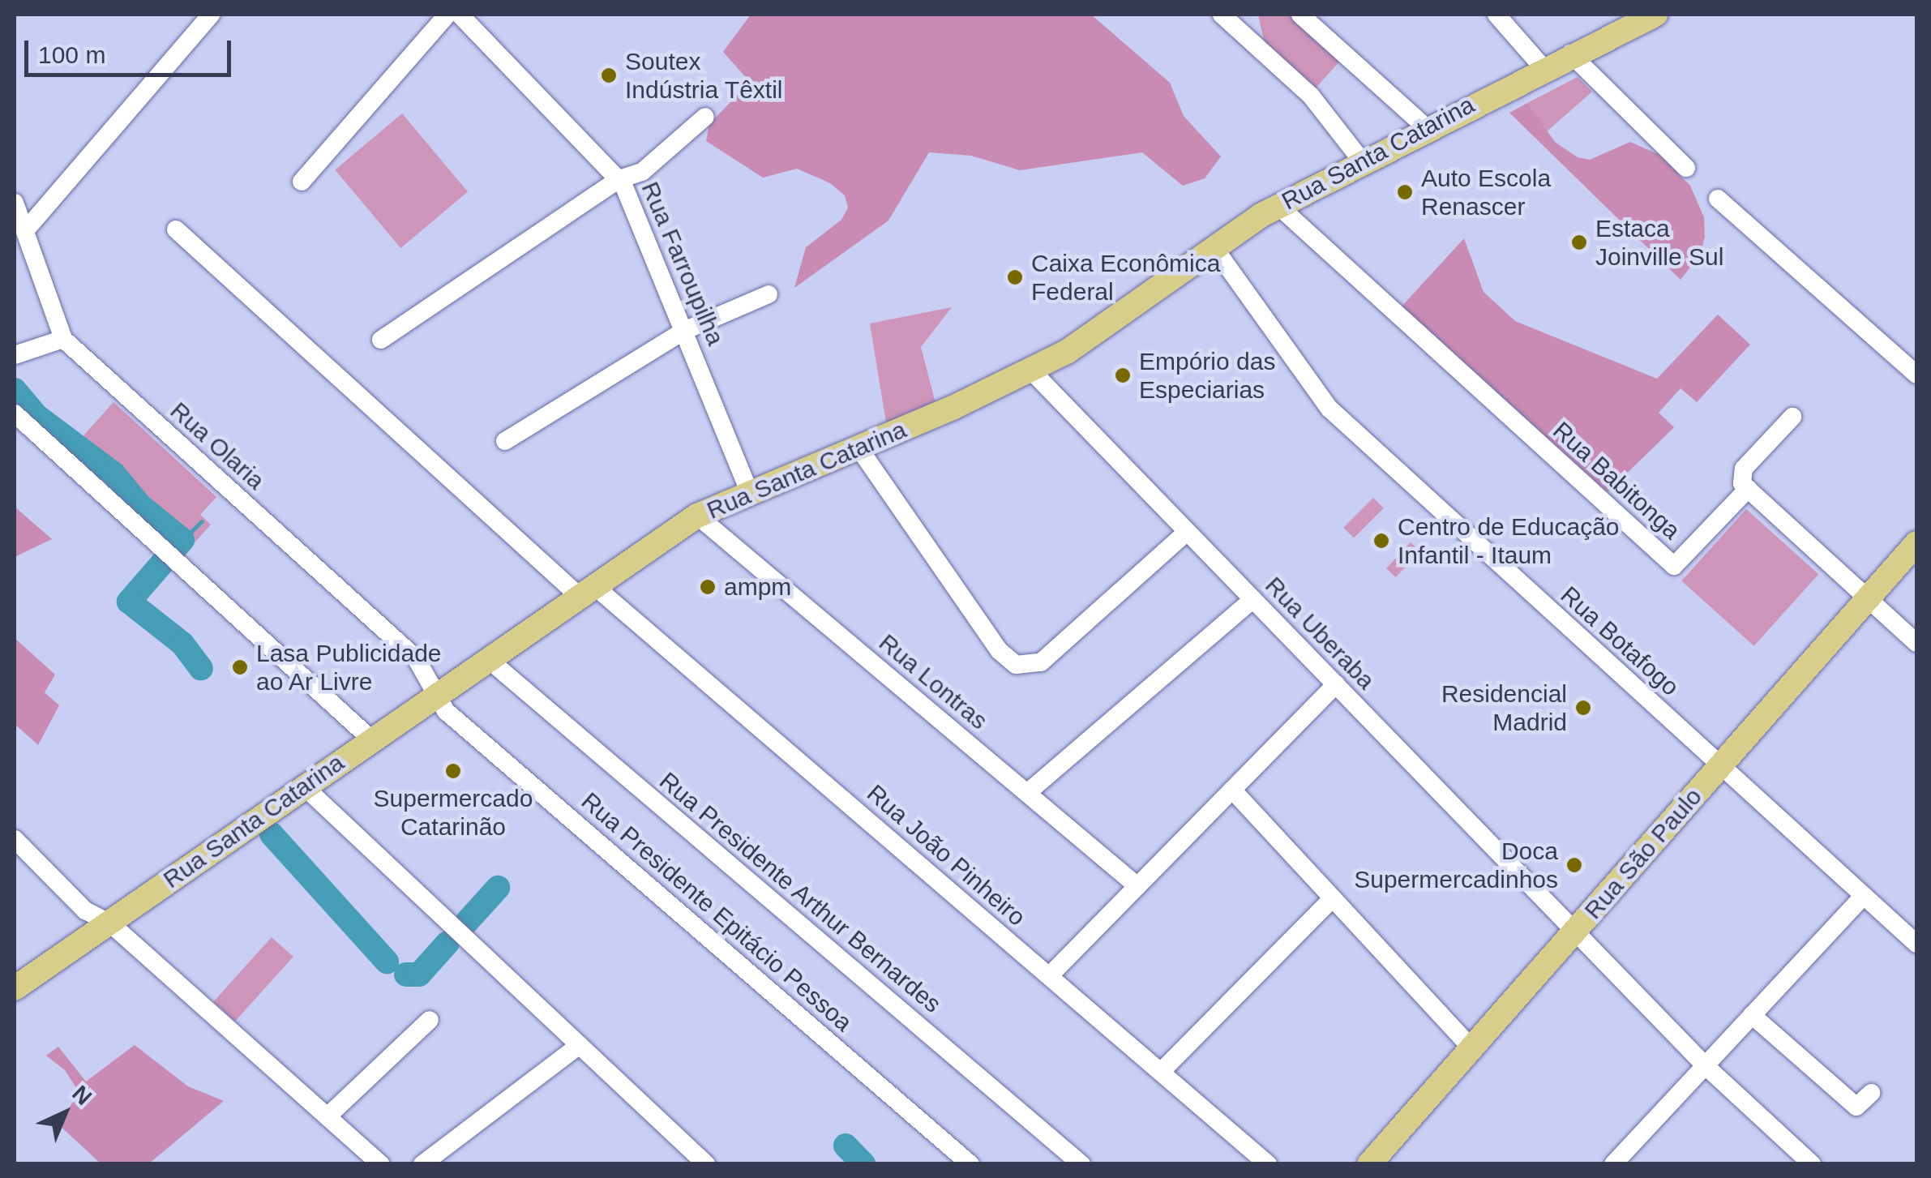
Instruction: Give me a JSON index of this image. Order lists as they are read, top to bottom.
{
  "streets": {
    "main road": ["Rua Santa Catarina", "Rua São Paulo"],
    "street": [
      "Rua Farroupilha",
      "Rua Olaria",
      "Rua Babitonga",
      "Rua Uberaba",
      "Rua Botafogo",
      "Rua Lontras",
      "Rua João Pinheiro",
      "Rua Presidente Arthur Bernardes",
      "Rua Presidente Epitácio Pessoa"
    ]
  },
  "crossings": [
    ["Rua Santa Catarina", "Rua Farroupilha"],
    ["Rua Santa Catarina", "Rua Olaria"],
    ["Rua Santa Catarina", "Rua Babitonga"],
    ["Rua Santa Catarina", "Rua Uberaba"],
    ["Rua Santa Catarina", "Rua Botafogo"],
    ["Rua Santa Catarina", "Rua Lontras"],
    ["Rua Santa Catarina", "Rua João Pinheiro"],
    ["Rua Santa Catarina", "Rua Presidente Arthur Bernardes"],
    ["Rua Santa Catarina", "Rua Presidente Epitácio Pessoa"],
    ["Rua Olaria", "Rua Presidente Epitácio Pessoa"],
    ["Rua Uberaba", "Rua São Paulo"],
    ["Rua Botafogo", "Rua São Paulo"]
  ],
  "places": [
    "Soutex Indústria Têxtil",
    "Auto Escola Renascer",
    "Estaca Joinville Sul",
    "Caixa Econômica Federal",
    "Empório das Especiarias",
    "Centro de Educação Infantil - Itaum",
    "ampm",
    "Lasa Publicidade ao Ar Livre",
    "Residencial Madrid",
    "Supermercado Catarinão",
    "Doca Supermercadinhos"
  ],
  "scale_bar": "100 m",
  "north": "top right"
}
